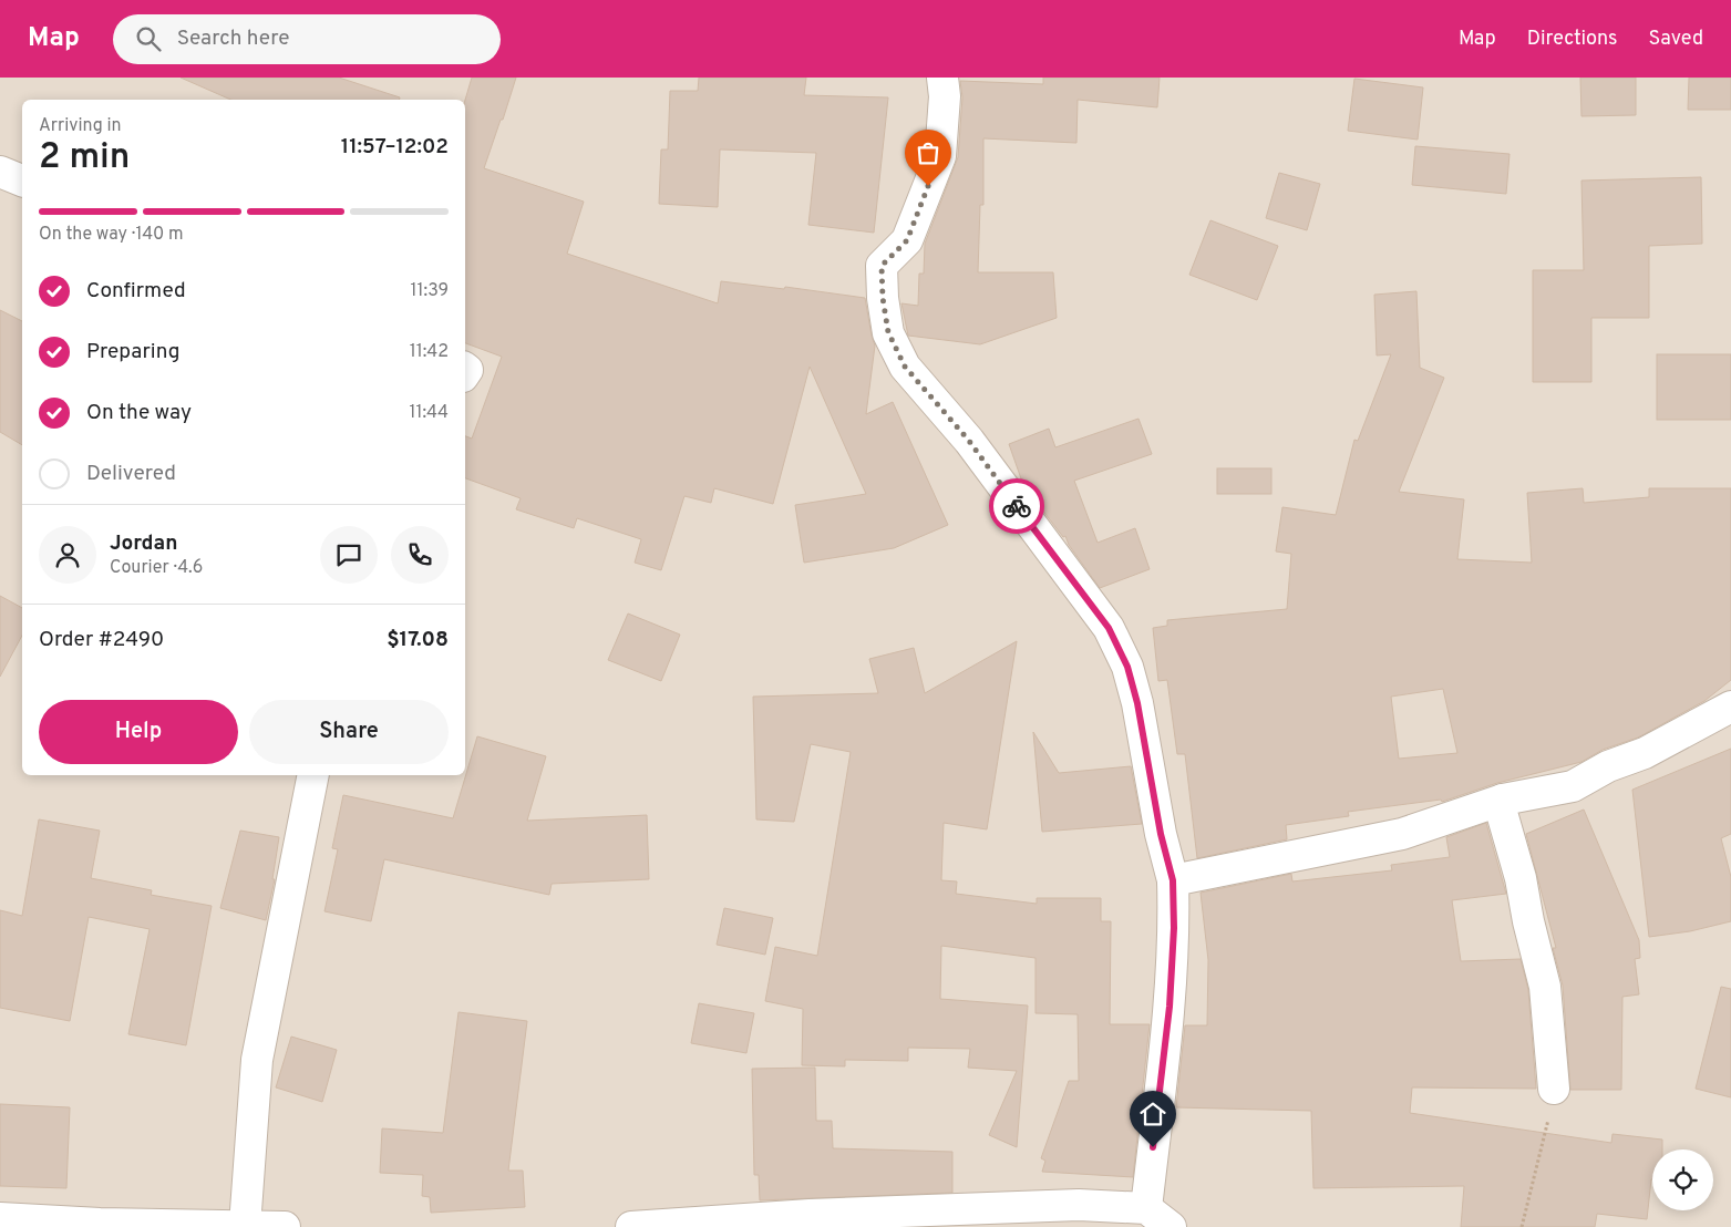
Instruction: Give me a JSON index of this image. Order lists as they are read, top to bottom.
{
  "page": {
    "header": "Map",
    "search": "Search here",
    "nav": ["Map", "Directions", "Saved"],
    "heading": ["2 min", "Arriving in", "11:57–12:02"],
    "panel": [
      "Jordan",
      "Courier · 4.6",
      "Order #2490",
      "$17.08"
    ],
    "bar": "On the way · 140 m",
    "list": [
      ["Confirmed", "11:39"],
      ["Preparing", "11:42"],
      ["On the way", "11:44"],
      "Delivered"
    ],
    "buttons": ["Help", "Share"]
  }
}
